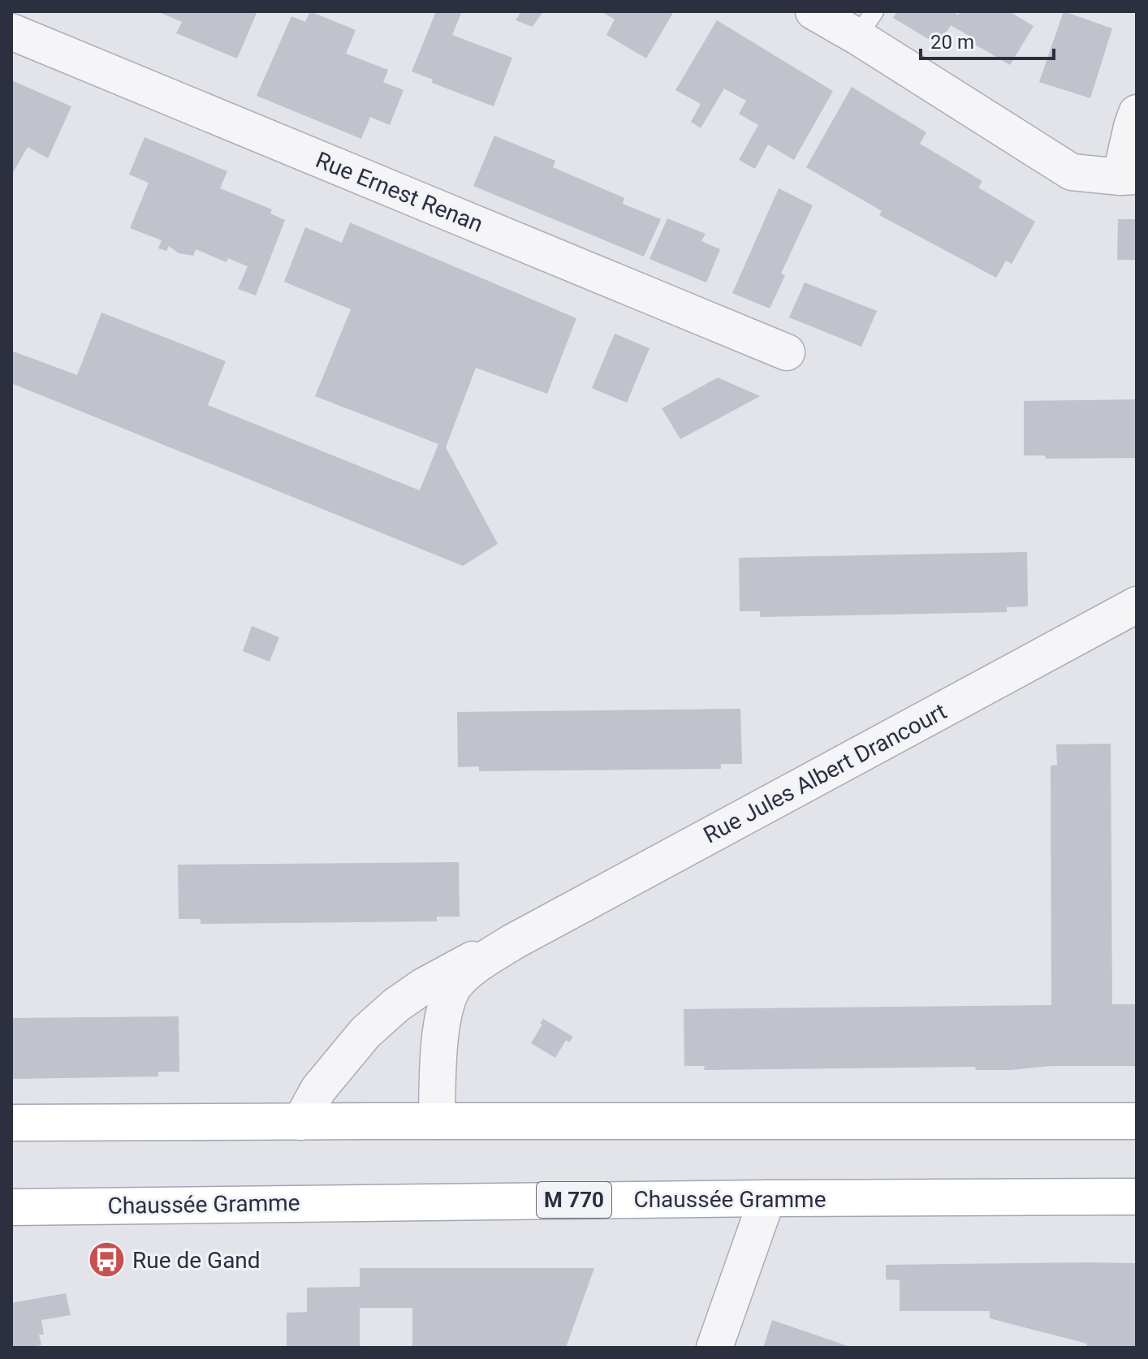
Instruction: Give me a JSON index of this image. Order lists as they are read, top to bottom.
{
  "streets": {
    "main road": ["Chaussée Gramme", "M 770"],
    "street": ["Rue Ernest Renan", "Rue Jules Albert Drancourt"]
  },
  "places": {
    "bus stop": ["Rue de Gand"]
  },
  "scale_bar": "20 m"
}
